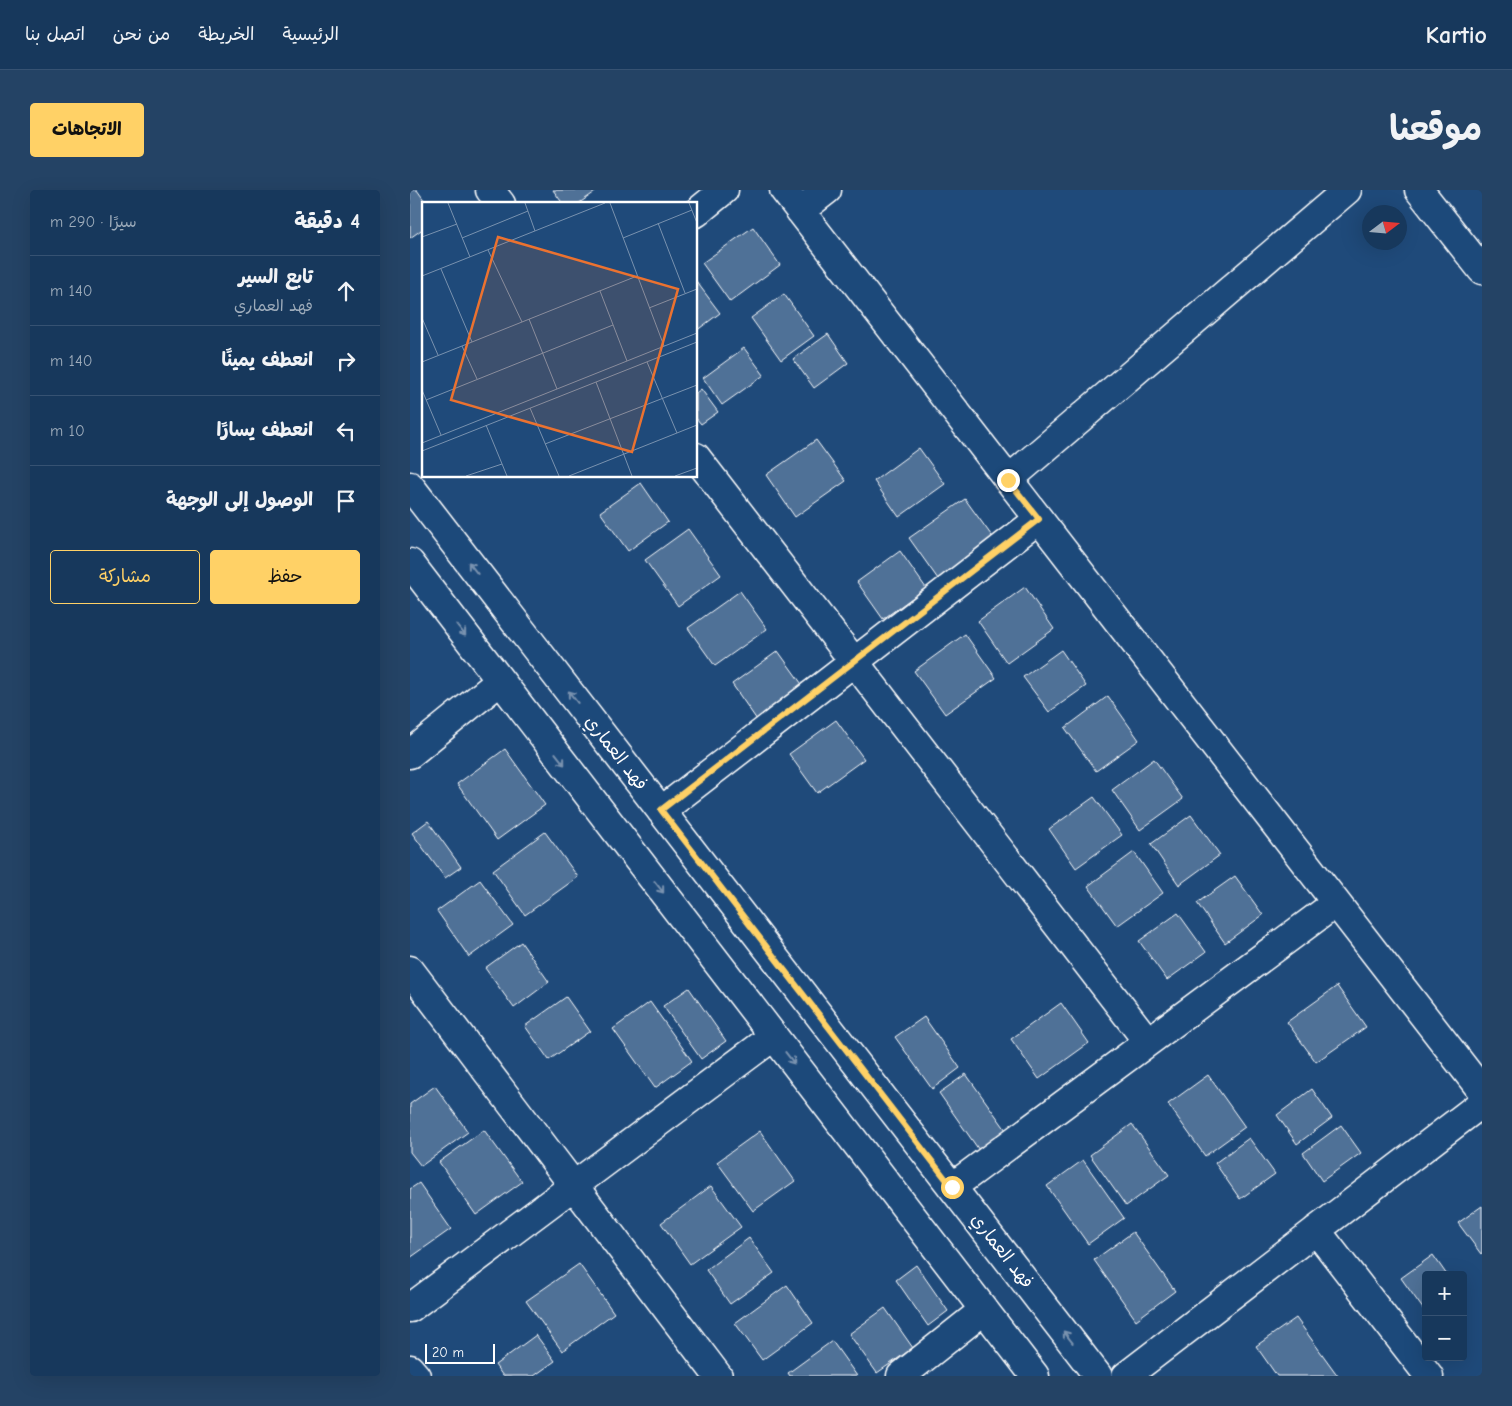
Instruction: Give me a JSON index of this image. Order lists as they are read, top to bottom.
{
  "streets": {
    "street": ["فهد العماري"]
  },
  "scale_bar": "20 m",
  "north": "right",
  "page": {
    "header": "Kartio",
    "nav": [
      "الرئيسية",
      "الخريطة",
      "من نحن",
      "اتصل بنا"
    ],
    "title": "موقعنا",
    "buttons": [
      "الاتجاهات",
      ["حفظ", "مشاركة"]
    ],
    "heading": ["4 دقيقة", "سيرًا · 290 m"],
    "list": [
      ["تابع السير", "فهد العماري", "140 m"],
      ["انعطف يمينًا", "140 m"],
      ["انعطف يسارًا", "10 m"],
      "الوصول إلى الوجهة"
    ],
    "map_buttons": ["+", "−"],
    "scale": "20 m"
  }
}
